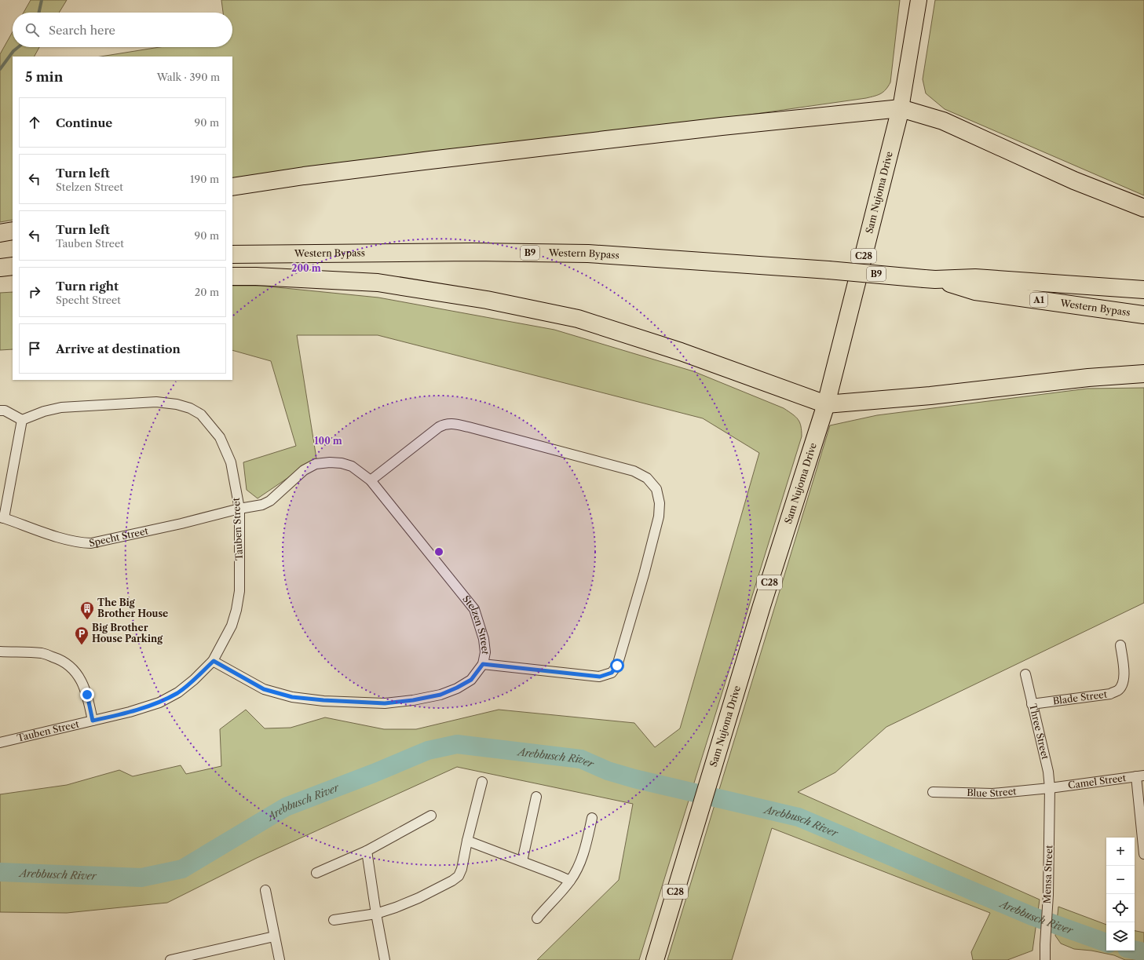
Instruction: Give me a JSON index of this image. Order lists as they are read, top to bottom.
{
  "streets": {
    "highway": [
      "Sam Nujoma Drive",
      "B9",
      "Western Bypass",
      "C28",
      "A1"
    ],
    "street": [
      "Tauben Street",
      "Specht Street",
      "Stelzen Street",
      "Blade Street",
      "Three Street",
      "Camel Street",
      "Blue Street",
      "Mensa Street"
    ]
  },
  "crossings": [
    ["Tauben Street", "Specht Street"],
    ["Tauben Street", "Stelzen Street"],
    ["Specht Street", "Stelzen Street"],
    ["Blade Street", "Three Street"],
    ["Three Street", "Camel Street"],
    ["Three Street", "Blue Street"],
    ["Three Street", "Mensa Street"],
    ["Camel Street", "Blue Street"],
    ["Camel Street", "Mensa Street"],
    ["Blue Street", "Mensa Street"]
  ],
  "water": ["Arebbusch River"],
  "places": {
    "building": ["The Big Brother House"],
    "parking": ["Big Brother House Parking"]
  },
  "page": {
    "search": "Search here",
    "heading": ["5 min", "Walk · 390 m"],
    "list": [
      ["Continue", "90 m"],
      ["Turn left", "Stelzen Street", "190 m"],
      ["Turn left", "Tauben Street", "90 m"],
      ["Turn right", "Specht Street", "20 m"],
      "Arrive at destination"
    ],
    "map_buttons": ["+", "−"]
  },
  "rings": ["200 m", "100 m"]
}
